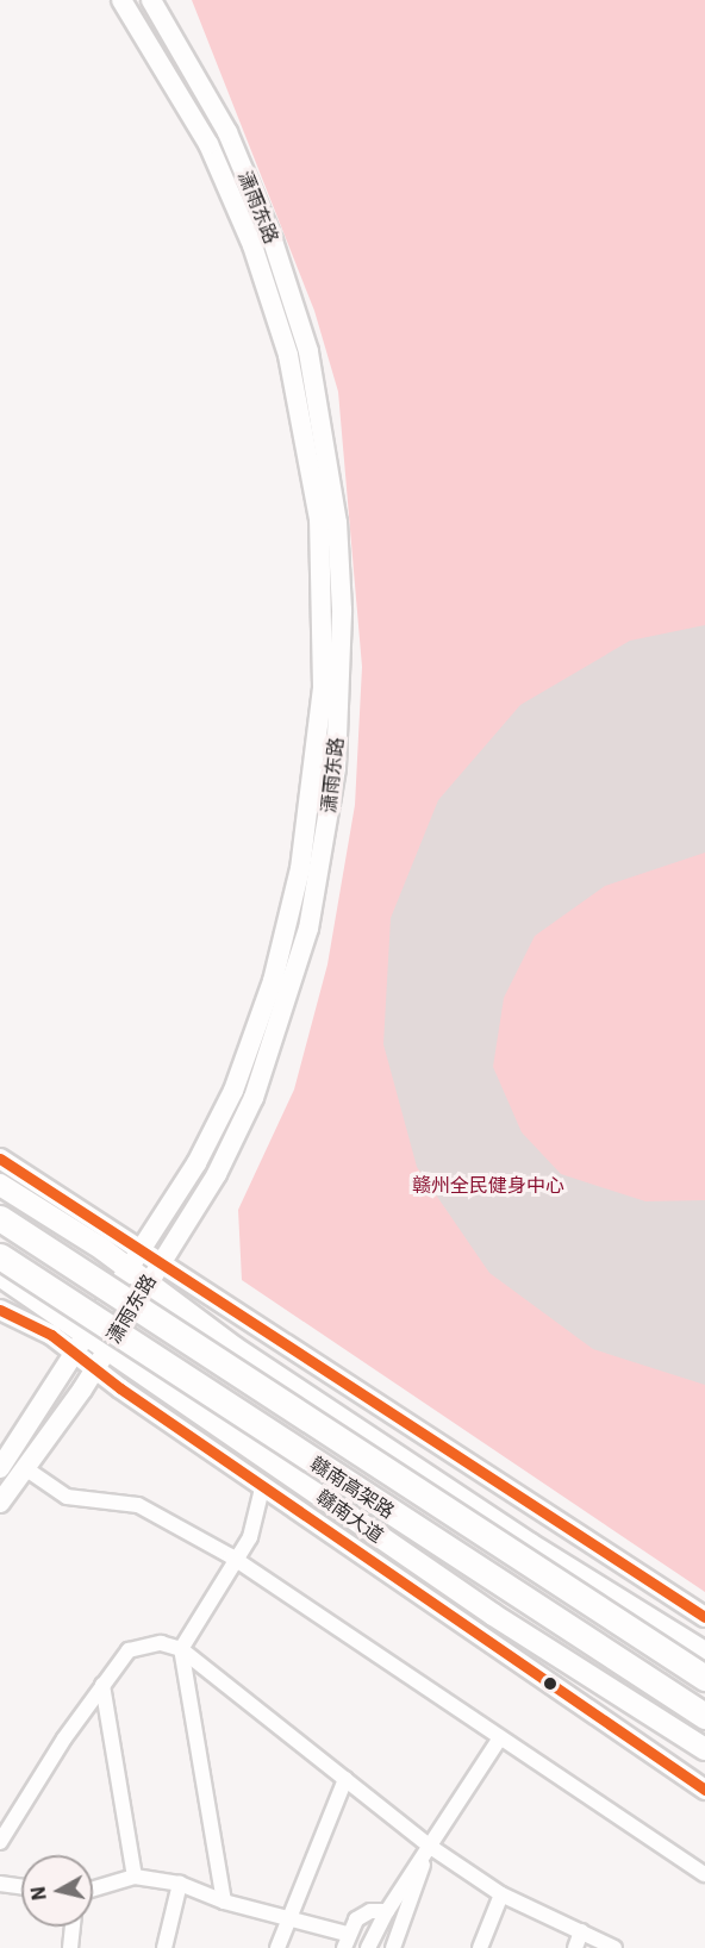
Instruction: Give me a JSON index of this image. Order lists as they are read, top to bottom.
{
  "streets": {
    "highway": ["赣南高架路"],
    "main road": ["潇雨东路", "赣南大道"]
  },
  "crossings": [
    ["潇雨东路", "赣南大道"]
  ],
  "parks": ["赣州全民健身中心"],
  "north": "left"
}
